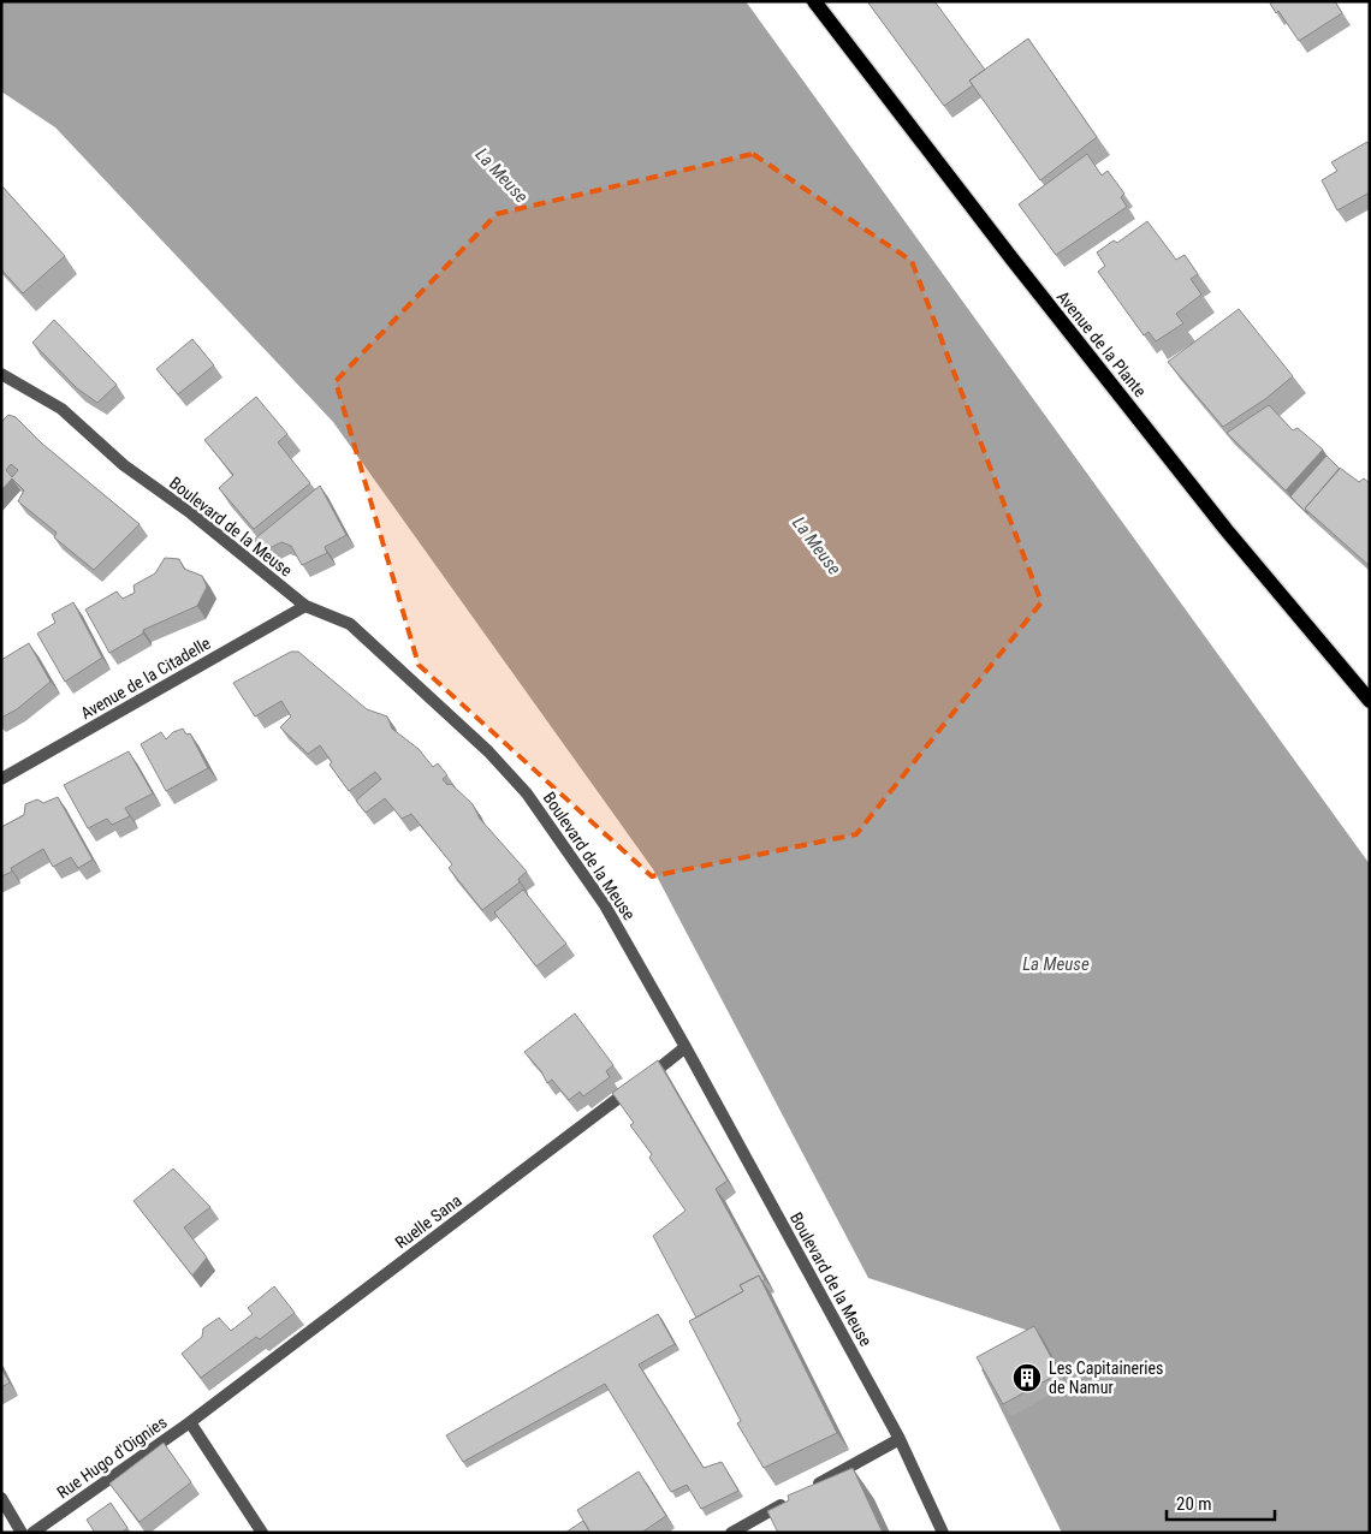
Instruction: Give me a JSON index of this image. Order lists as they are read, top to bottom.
{
  "streets": {
    "main road": ["Avenue de la Plante"],
    "street": [
      "Boulevard de la Meuse",
      "Avenue de la Citadelle",
      "Ruelle Sana",
      "Rue Hugo d'Oignies"
    ]
  },
  "crossings": [
    ["Boulevard de la Meuse", "Avenue de la Citadelle"],
    ["Boulevard de la Meuse", "Ruelle Sana"],
    ["Ruelle Sana", "Rue Hugo d'Oignies"]
  ],
  "water": ["La Meuse"],
  "places": {
    "building": ["Les Capitaineries de Namur"]
  },
  "scale_bar": "20 m"
}
